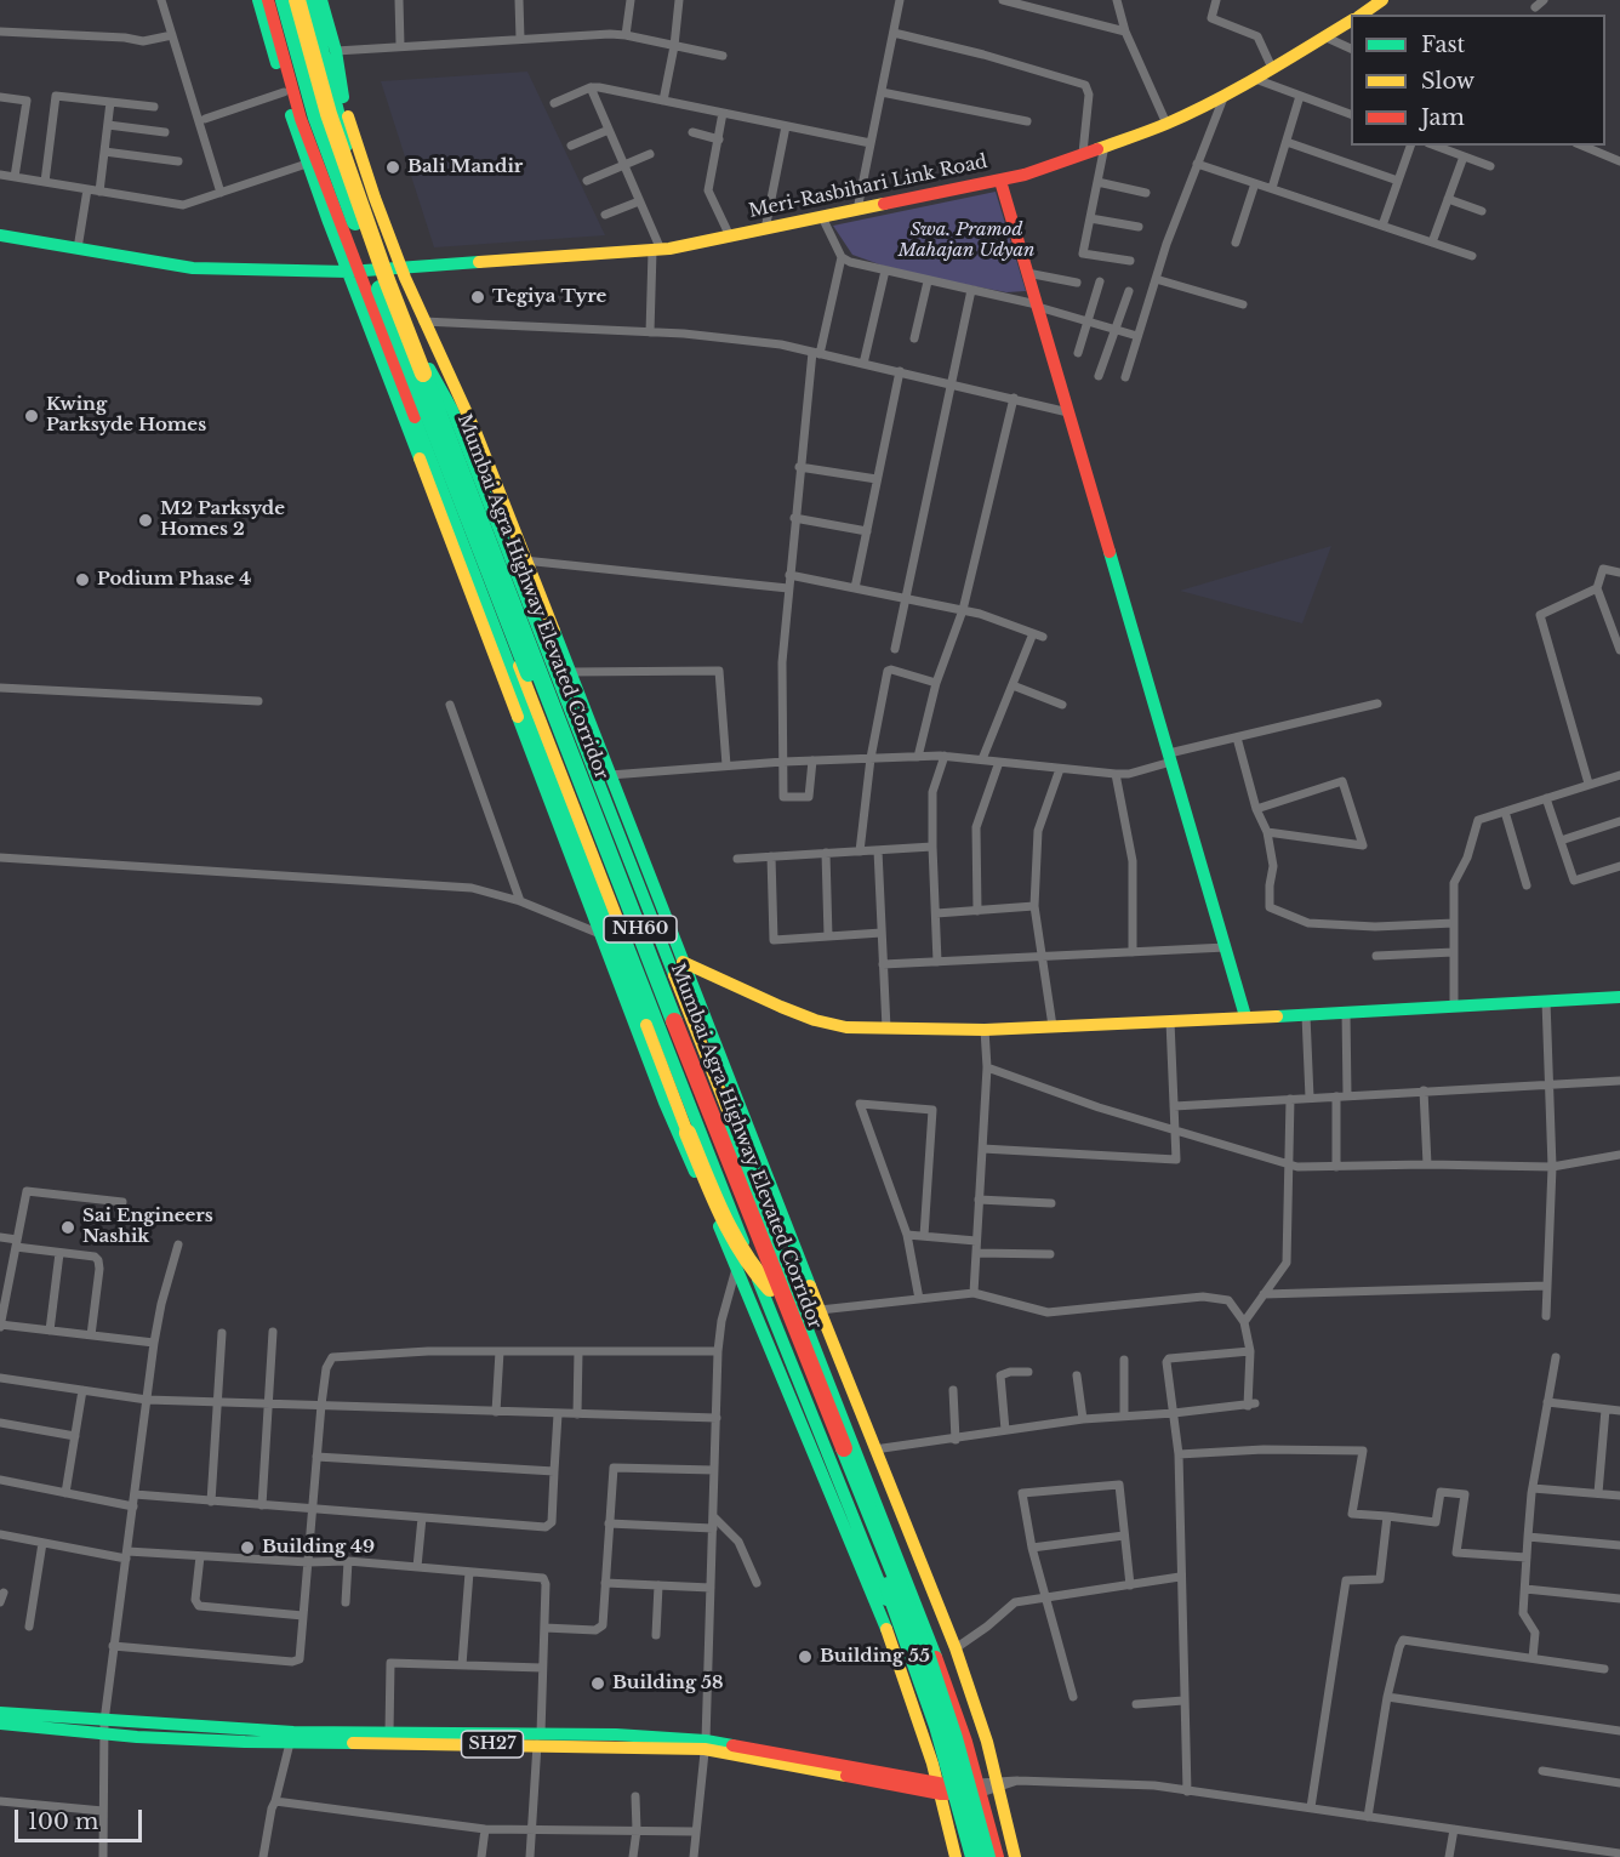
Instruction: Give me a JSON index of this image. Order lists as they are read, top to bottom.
{
  "streets": {
    "main road": [
      "Meri-Rasbihari Link Road",
      "Mumbai Agra Highway Elevated Corridor",
      "NH60",
      "SH27"
    ]
  },
  "parks": ["Swa. Pramod Mahajan Udyan"],
  "places": [
    "Bali Mandir",
    "Tegiya Tyre",
    "Kwing Parksyde Homes",
    "M2 Parksyde Homes 2",
    "Podium Phase 4",
    "Sai Engineers Nashik",
    "Building 49",
    "Building 55",
    "Building 58"
  ],
  "legend": ["Fast", "Slow", "Jam"],
  "scale_bar": "100 m"
}
